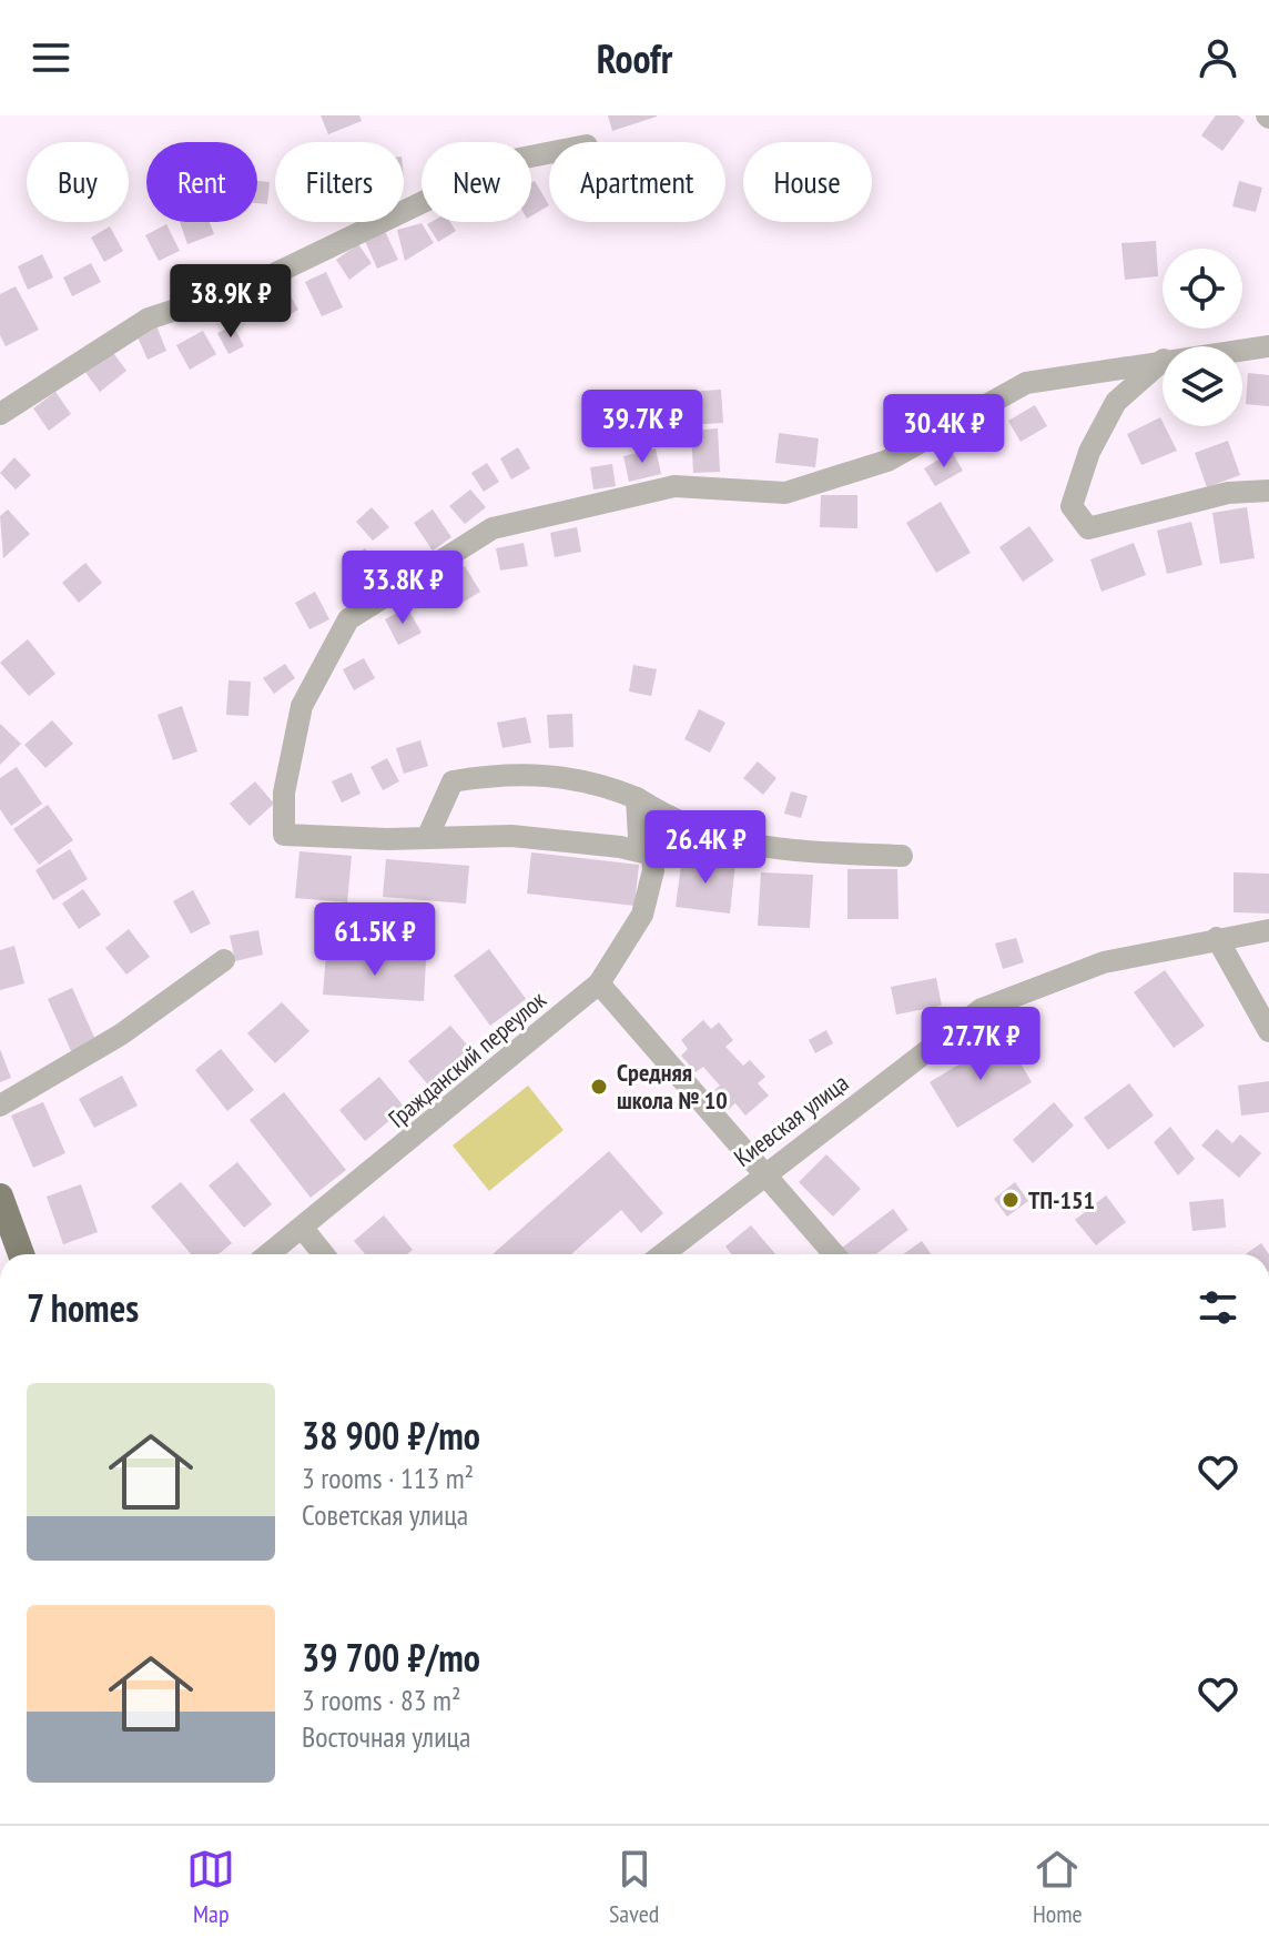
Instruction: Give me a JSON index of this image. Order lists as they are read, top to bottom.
{
  "streets": {
    "street": ["Гражданский переулок", "Киевская улица"]
  },
  "places": ["Средняя школа № 10", "ТП-151"],
  "page": {
    "header": "Roofr",
    "chip": [
      "Buy",
      "Rent",
      "Filters",
      "New",
      "Apartment",
      "House"
    ],
    "price": [
      "38.9K ₽",
      "39.7K ₽",
      "30.4K ₽",
      "33.8K ₽",
      "26.4K ₽",
      "61.5K ₽",
      "27.7K ₽"
    ],
    "heading": "7 homes",
    "list": [
      {
        "name": "38 900 ₽/mo",
        "note": "3 rooms · 113 m² · Советская улица"
      },
      {
        "name": "39 700 ₽/mo",
        "note": "3 rooms · 83 m² · Восточная улица"
      }
    ],
    "tabs": ["Map", "Saved", "Home"]
  }
}
